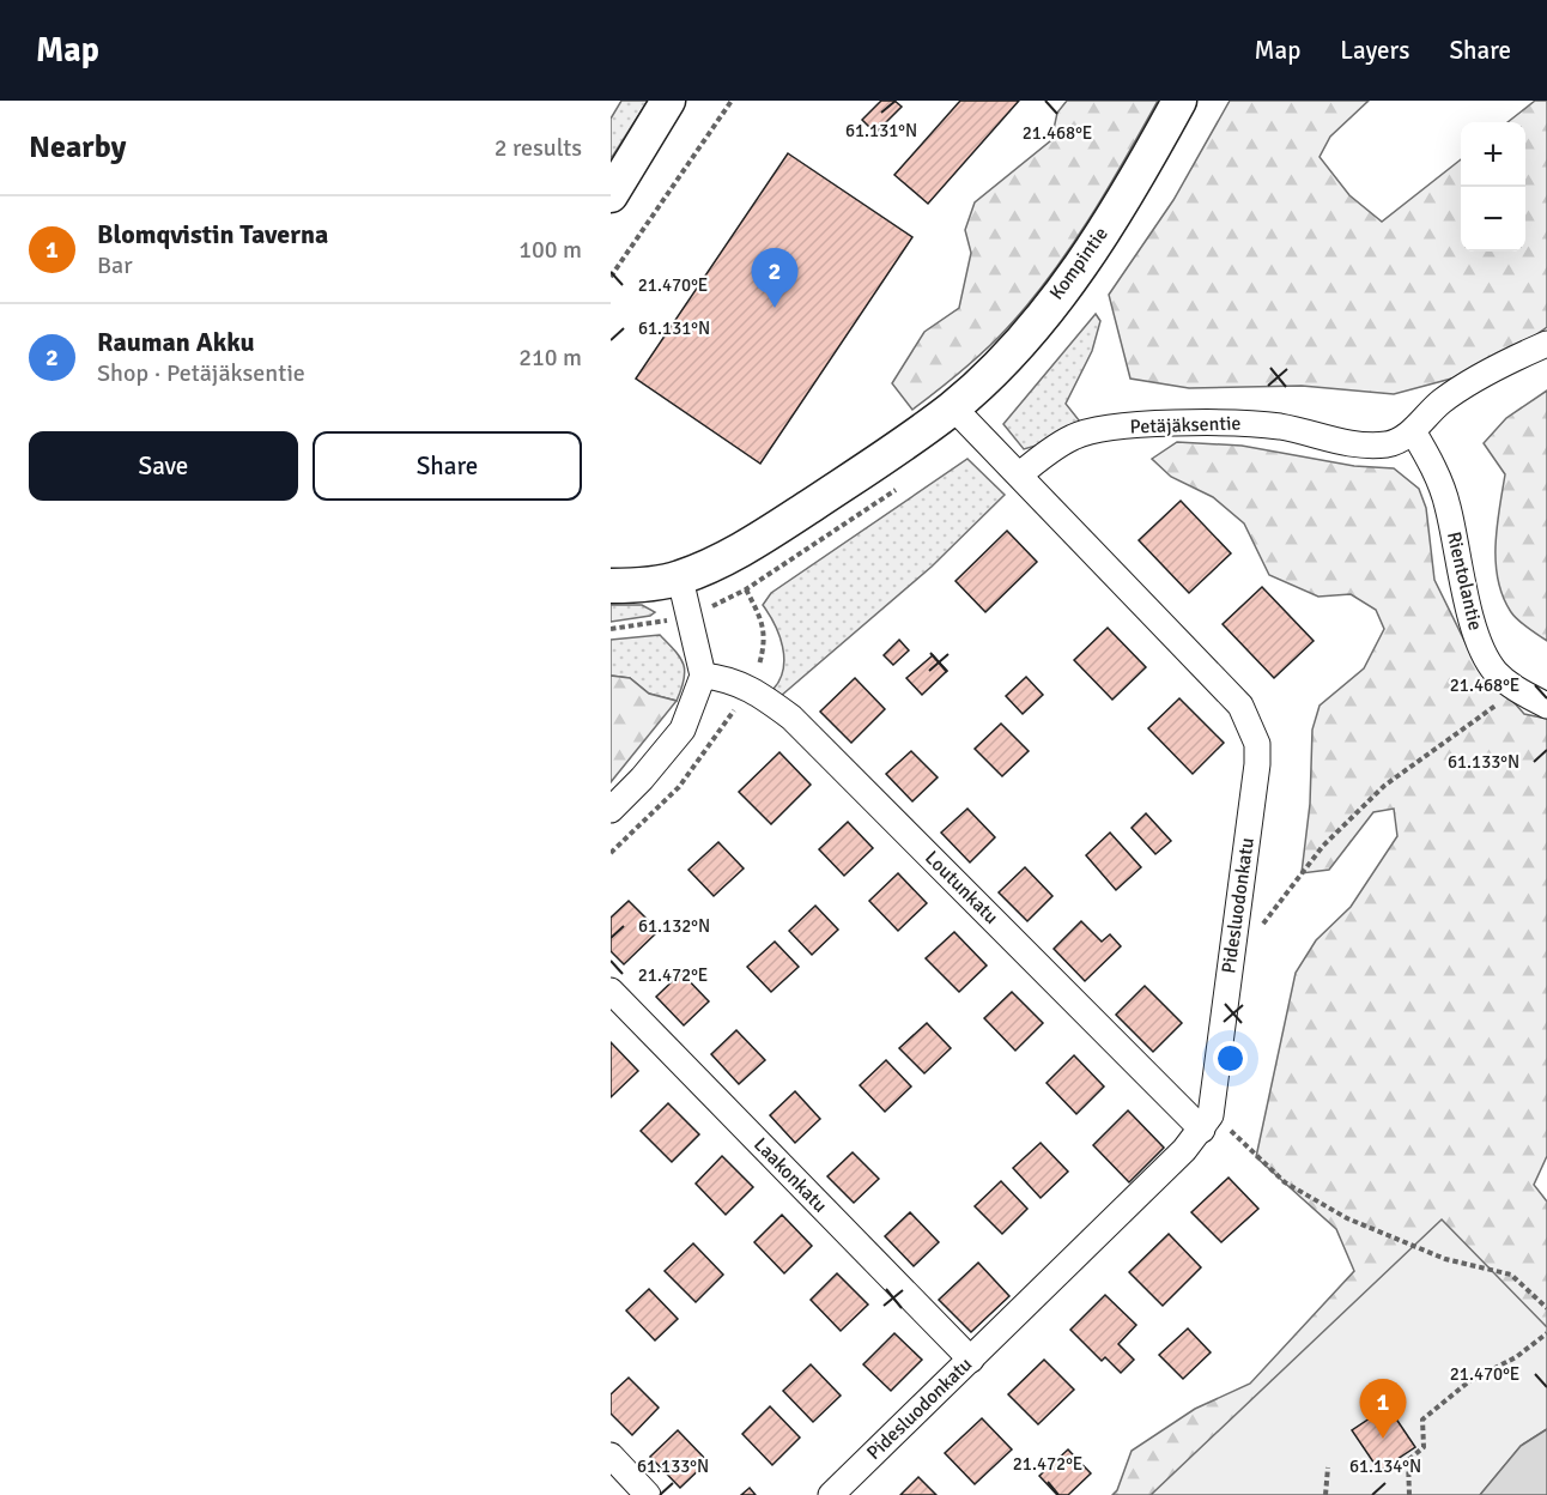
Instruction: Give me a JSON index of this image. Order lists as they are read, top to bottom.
{
  "streets": {
    "street": [
      "Kompintie",
      "Petäjäksentie",
      "Rientolantie",
      "Loutunkatu",
      "Pidesluodonkatu",
      "Laakonkatu"
    ]
  },
  "crossings": [
    ["Kompintie", "Pidesluodonkatu"],
    ["Petäjäksentie", "Rientolantie"],
    ["Petäjäksentie", "Pidesluodonkatu"],
    ["Loutunkatu", "Pidesluodonkatu"],
    ["Pidesluodonkatu", "Laakonkatu"]
  ],
  "page": {
    "header": "Map",
    "nav": ["Map", "Layers", "Share"],
    "heading": ["Nearby", "2 results"],
    "map_buttons": ["+", "−"],
    "list": [
      {
        "mark": "1",
        "name": "Blomqvistin Taverna",
        "note": "Bar",
        "value": "100 m"
      },
      {
        "mark": "2",
        "name": "Rauman Akku",
        "note": "Shop · Petäjäksentie",
        "value": "210 m"
      }
    ],
    "pins": ["2", "1"],
    "buttons": ["Save", "Share"]
  },
  "coordinates": [
    "61.131°N",
    "21.468°E",
    "21.470°E",
    "61.133°N",
    "61.132°N",
    "21.472°E",
    "61.134°N"
  ]
}
